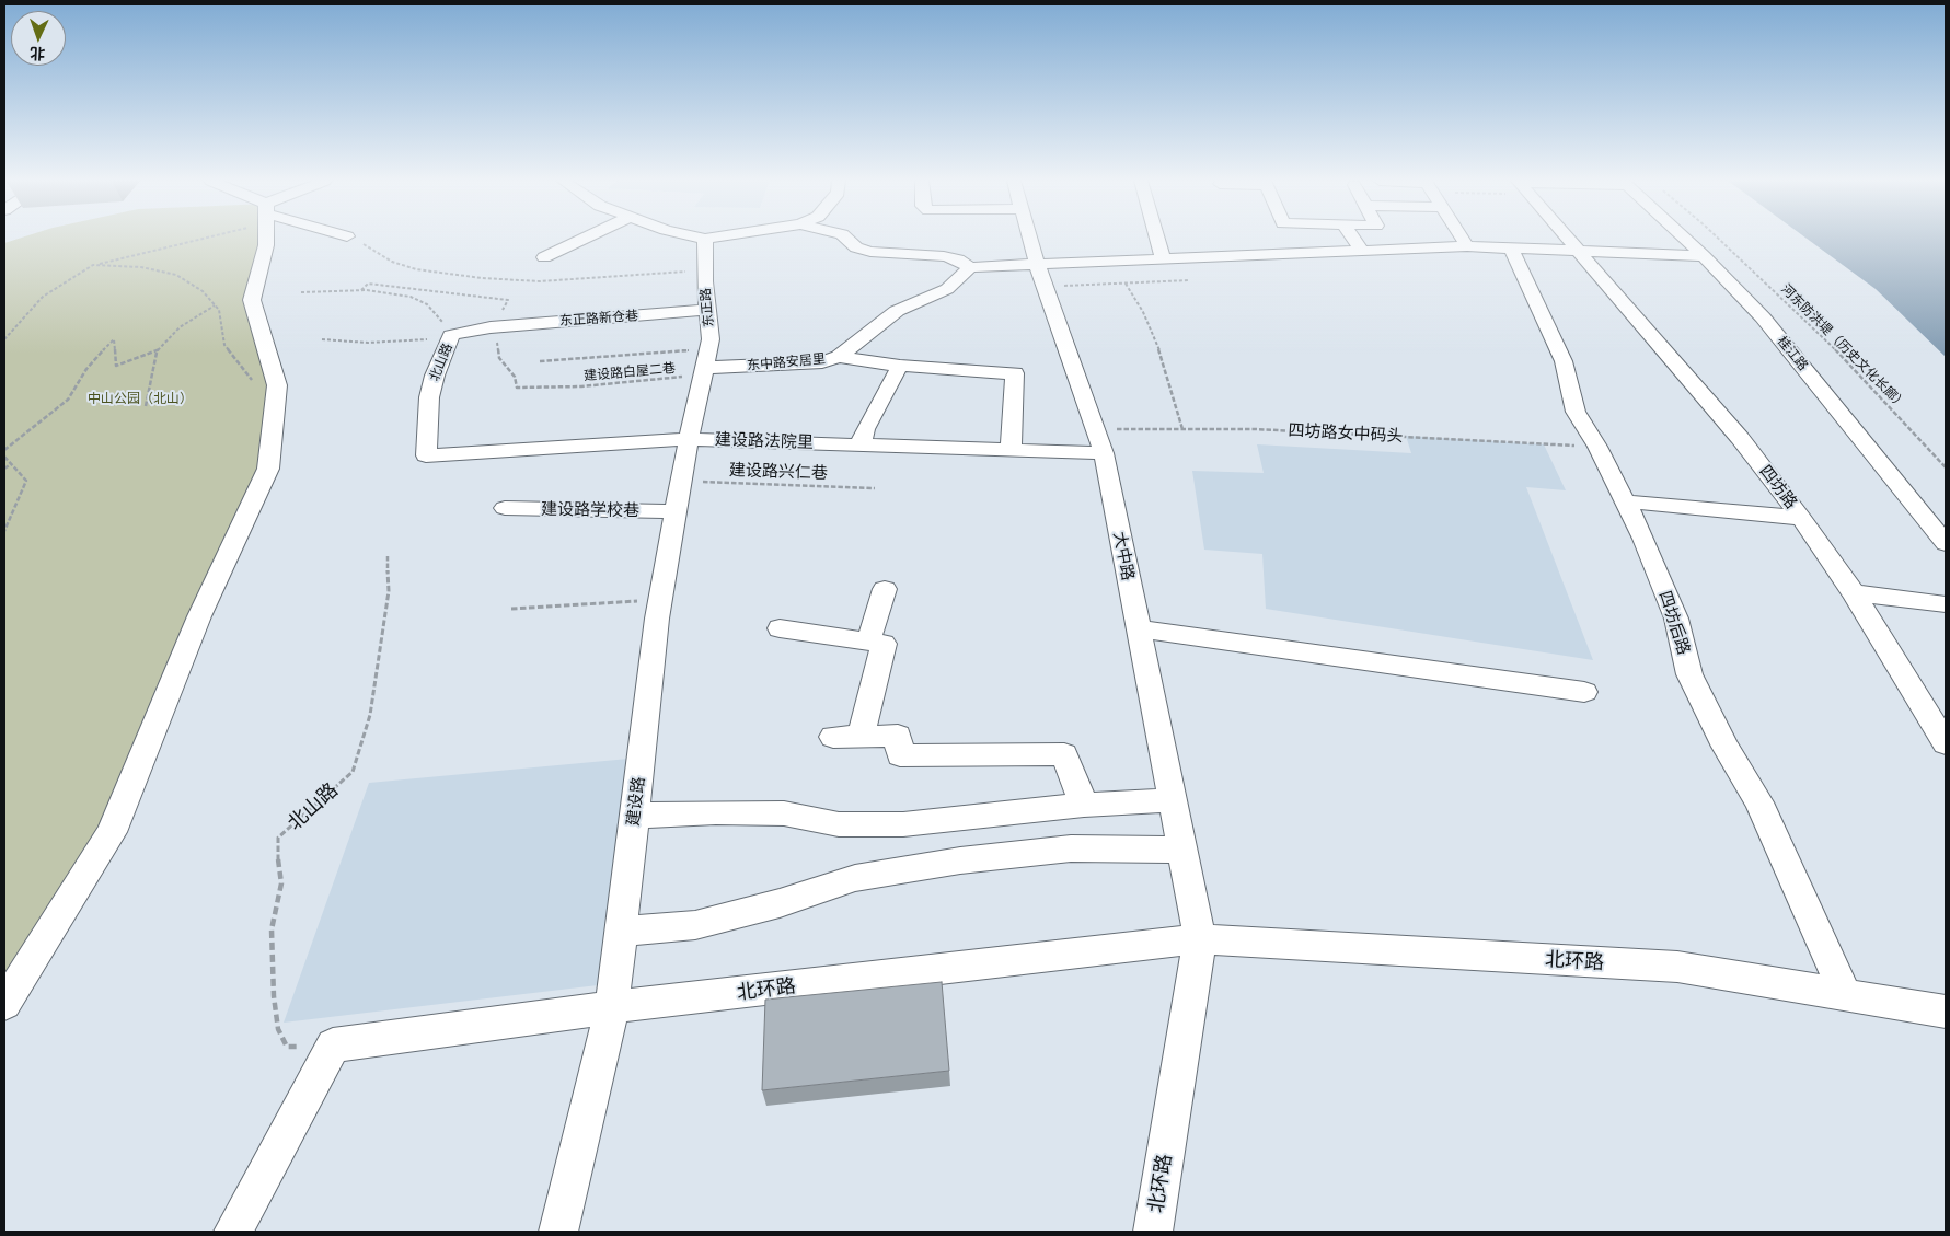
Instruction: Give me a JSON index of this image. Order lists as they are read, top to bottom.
{
  "streets": {
    "street": [
      "东正路",
      "东正路新仓巷",
      "桂江路",
      "北山路",
      "东中路安居里",
      "建设路法院里",
      "四坊路",
      "建设路学校巷",
      "大中路",
      "四坊后路",
      "建设路",
      "北环路"
    ],
    "path": [
      "河东防洪堤（历史文化长廊）",
      "建设路白屋二巷",
      "四坊路女中码头",
      "建设路兴仁巷"
    ]
  },
  "crossings": [
    ["东正路", "东正路新仓巷"],
    ["东正路", "东中路安居里"],
    ["东正路", "建设路白屋二巷"],
    ["东正路", "建设路"],
    ["东正路新仓巷", "北山路"],
    ["北山路", "建设路法院里"],
    ["北山路", "北环路"],
    ["东中路安居里", "建设路白屋二巷"],
    ["东中路安居里", "建设路"],
    ["建设路白屋二巷", "建设路"],
    ["四坊路女中码头", "大中路"],
    ["四坊路女中码头", "四坊后路"],
    ["建设路法院里", "大中路"],
    ["建设路法院里", "建设路"],
    ["建设路兴仁巷", "建设路"],
    ["建设路学校巷", "建设路"],
    ["大中路", "北环路"],
    ["四坊后路", "北环路"],
    ["建设路", "北环路"]
  ],
  "parks": ["中山公园（北山）"],
  "north": "bottom"
}
